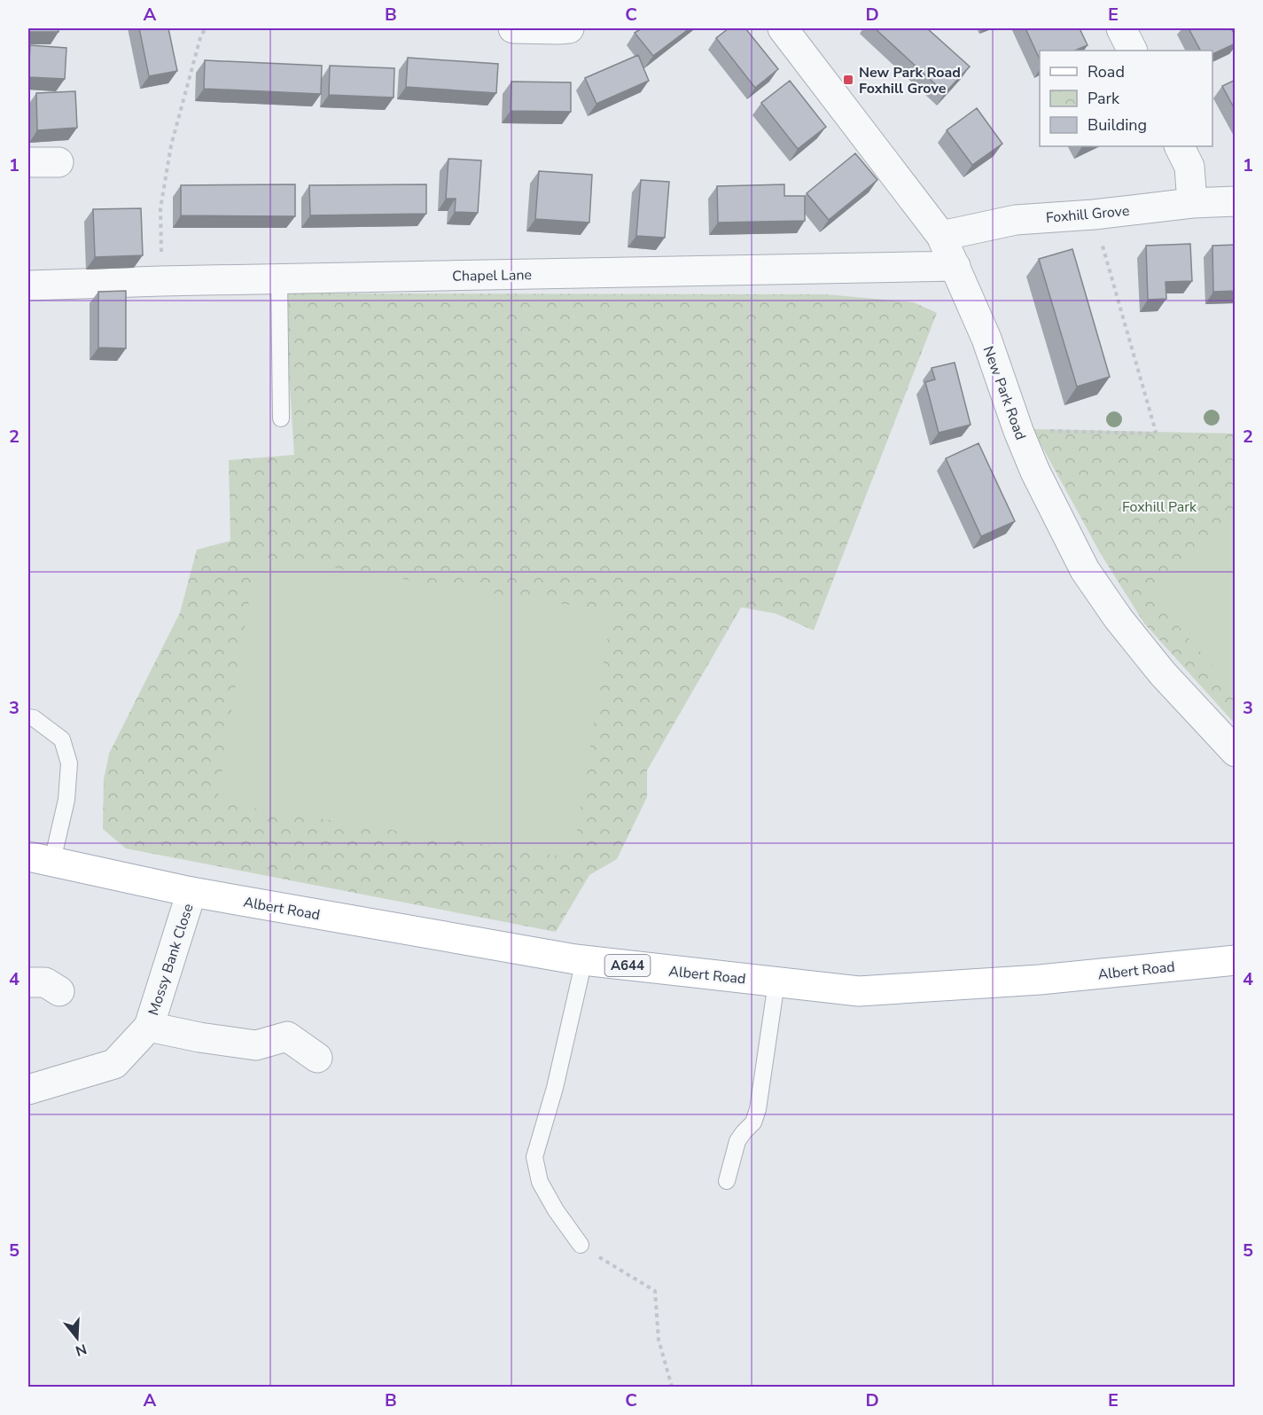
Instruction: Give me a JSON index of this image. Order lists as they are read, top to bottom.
{
  "streets": {
    "main road": ["Albert Road", "A644"],
    "street": [
      "Foxhill Grove",
      "Chapel Lane",
      "New Park Road",
      "Mossy Bank Close"
    ]
  },
  "crossings": [
    ["Foxhill Grove", "New Park Road"],
    ["Chapel Lane", "New Park Road"],
    ["Albert Road", "Mossy Bank Close"]
  ],
  "parks": ["Foxhill Park"],
  "places": {
    "transit": ["New Park Road Foxhill Grove"]
  },
  "legend": ["Road", "Park", "Building"],
  "north": "bottom",
  "grid": {
    "columns": [
      "A",
      "B",
      "C",
      "D",
      "E"
    ],
    "rows": [
      "1",
      "2",
      "3",
      "4",
      "5"
    ]
  }
}
